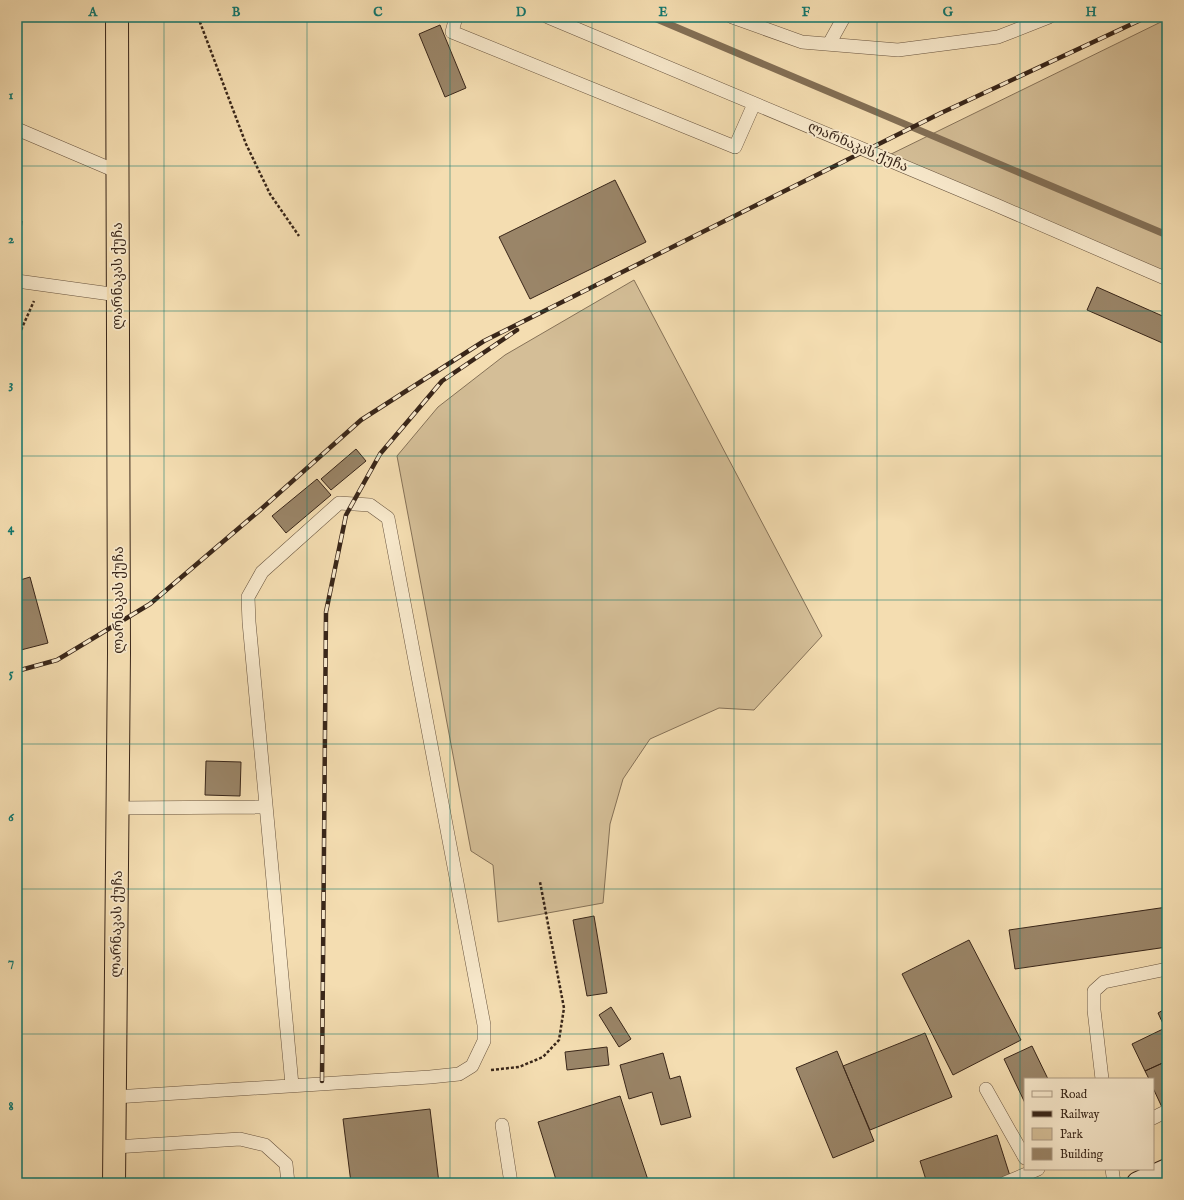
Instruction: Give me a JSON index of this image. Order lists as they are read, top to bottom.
{
  "streets": {
    "highway": ["ლარნაკას ქუჩა"]
  },
  "legend": [
    "Road",
    "Railway",
    "Park",
    "Building"
  ],
  "grid": {
    "columns": [
      "A",
      "B",
      "C",
      "D",
      "E",
      "F",
      "G",
      "H"
    ],
    "rows": [
      "1",
      "2",
      "3",
      "4",
      "5",
      "6",
      "7",
      "8"
    ]
  }
}
